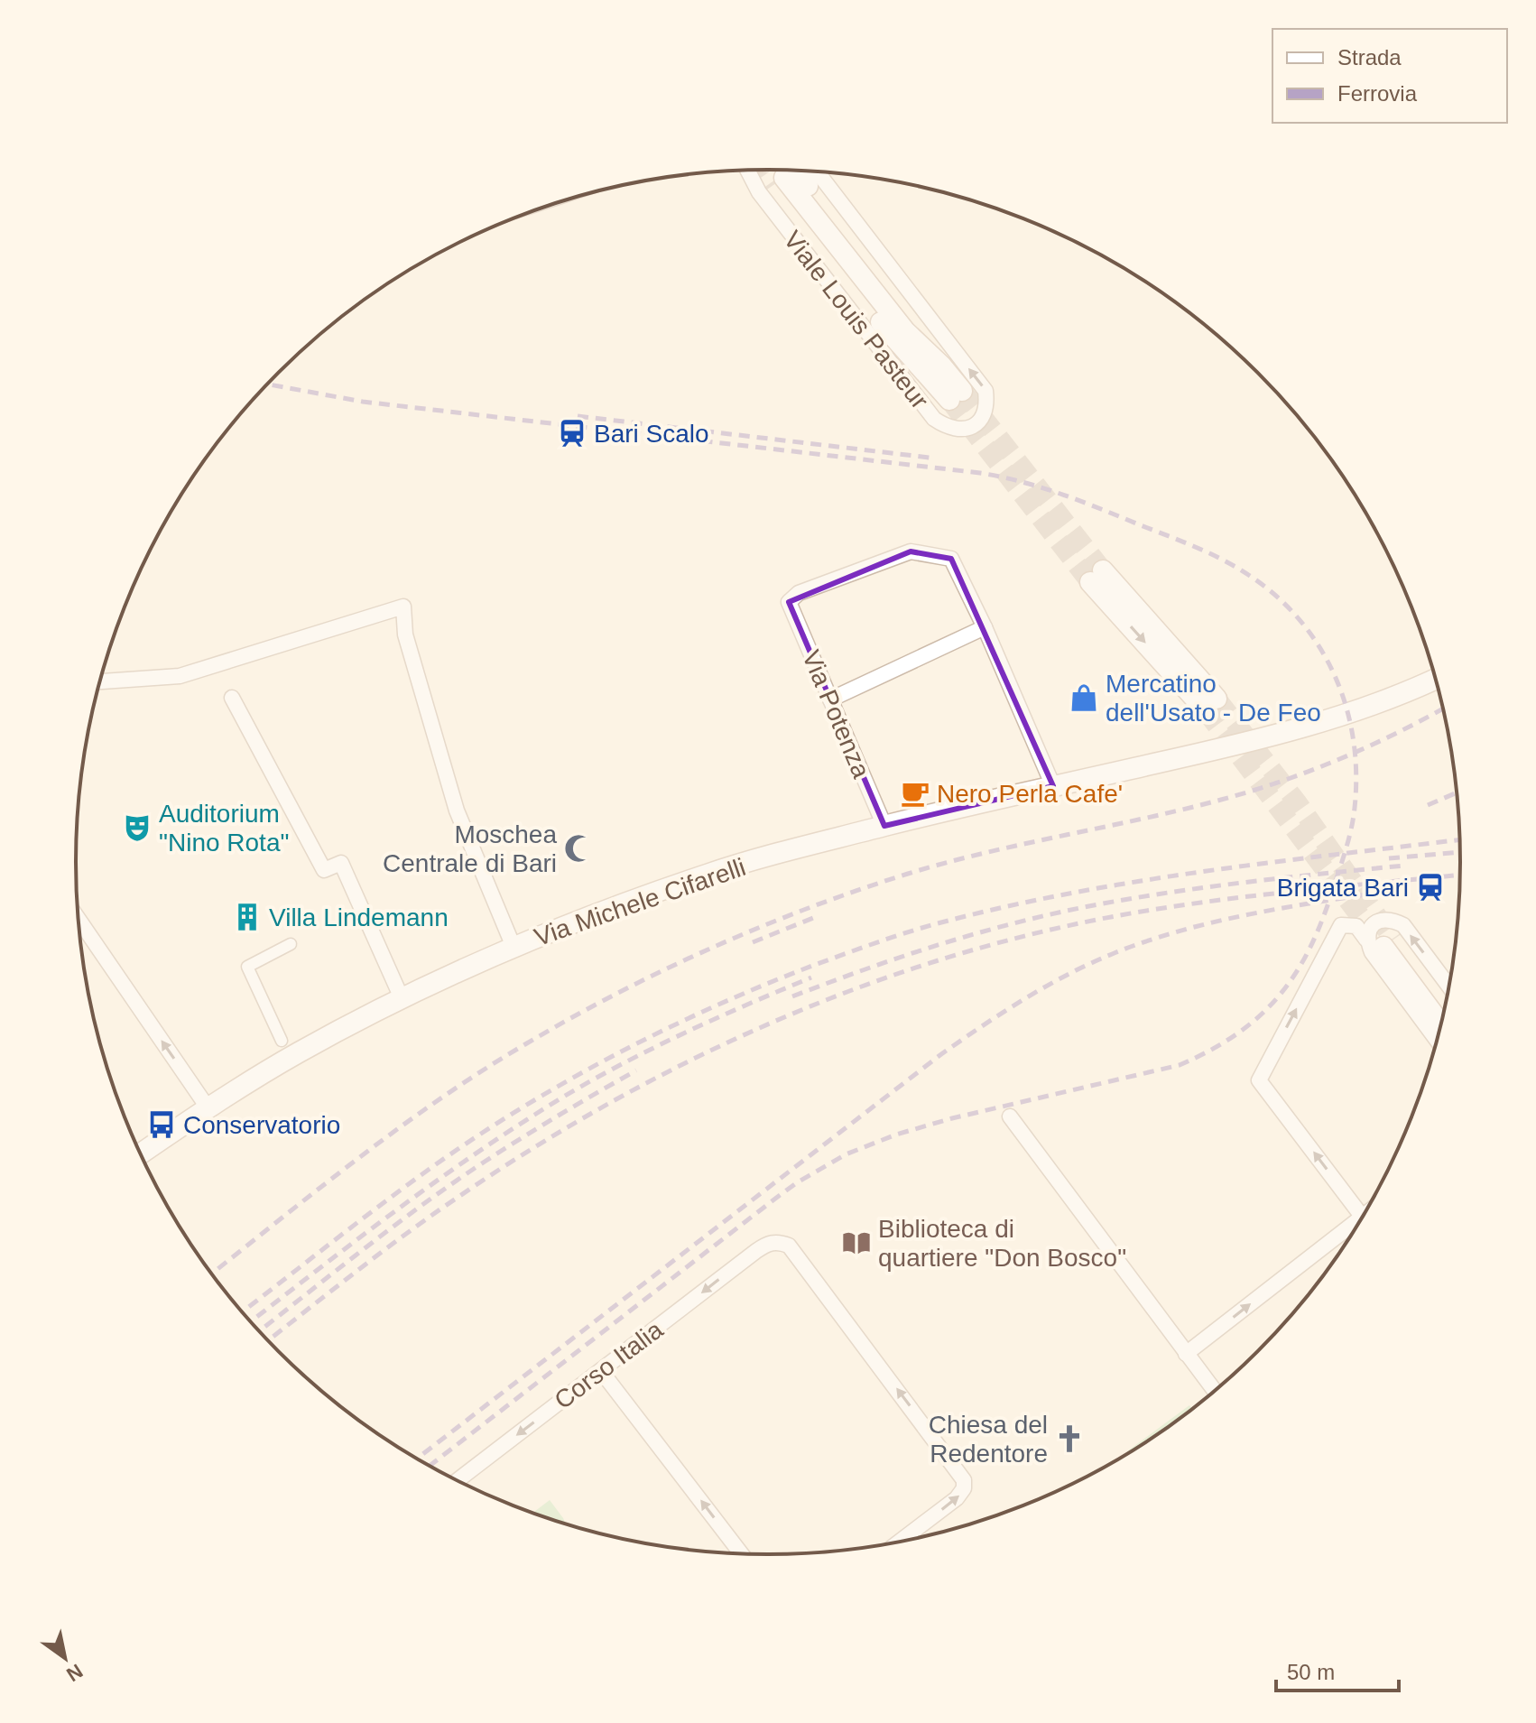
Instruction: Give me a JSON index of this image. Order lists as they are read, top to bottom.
{
  "streets": {
    "main road": ["Via Michele Cifarelli"],
    "street": ["Viale Louis Pasteur", "Via Potenza", "Corso Italia"]
  },
  "crossings": [
    ["Via Potenza", "Via Michele Cifarelli"]
  ],
  "places": {
    "station": ["Bari Scalo", "Brigata Bari"],
    "shop": ["Mercatino dell'Usato - De Feo"],
    "cafe": ["Nero Perla Cafe'"],
    "theatre": ["Auditorium \"Nino Rota\""],
    "mosque": ["Moschea Centrale di Bari"],
    "building": ["Villa Lindemann"],
    "bus stop": ["Conservatorio"],
    "library": ["Biblioteca di quartiere \"Don Bosco\""],
    "church": ["Chiesa del Redentore"]
  },
  "legend": ["Strada", "Ferrovia"],
  "scale_bar": "50 m",
  "north": "bottom right"
}
